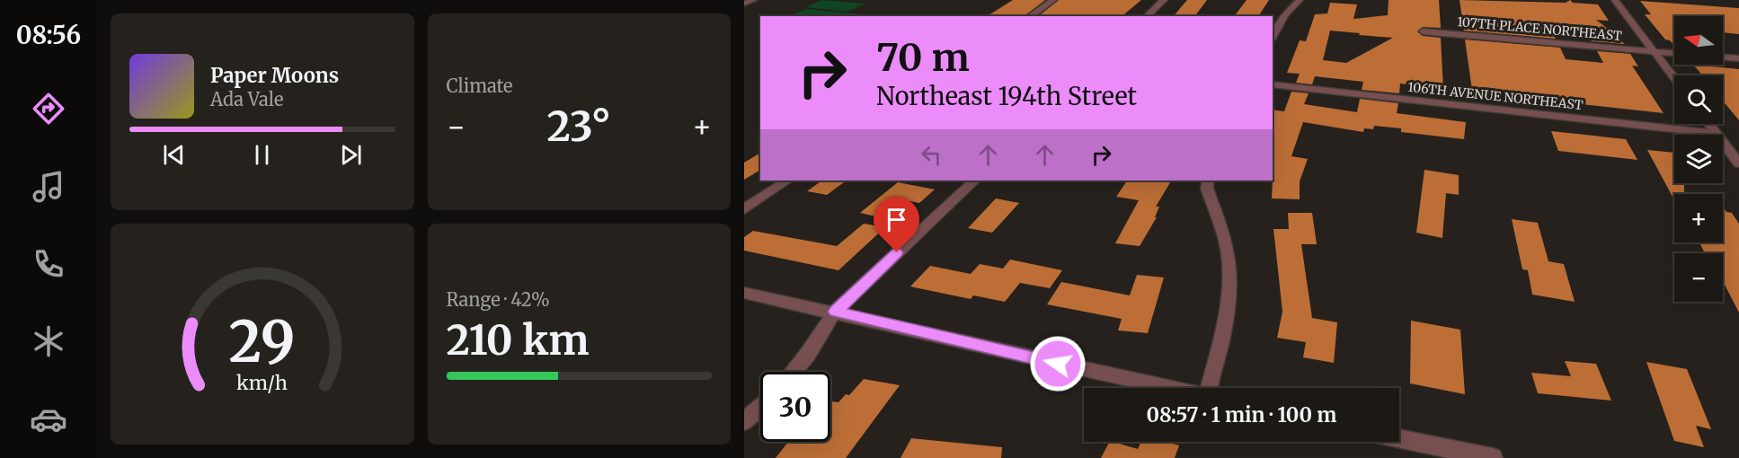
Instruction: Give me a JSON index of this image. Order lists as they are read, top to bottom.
{
  "streets": {
    "street": ["107TH PLACE NORTHEAST", "106TH AVENUE NORTHEAST"]
  },
  "north": "left",
  "page": {
    "tabs": "08:56",
    "tile": [
      "Climate",
      ["Range · 42%", "210 km"]
    ],
    "map_buttons": ["+", "−"],
    "turn": ["70 m", "Northeast 194th Street"],
    "song": ["Paper Moons", "Ada Vale"],
    "heat": ["−", "23°", "+"],
    "limit": "30",
    "trip": "08:57 · 1 min · 100 m",
    "gauge": ["29", "km/h"]
  }
}
